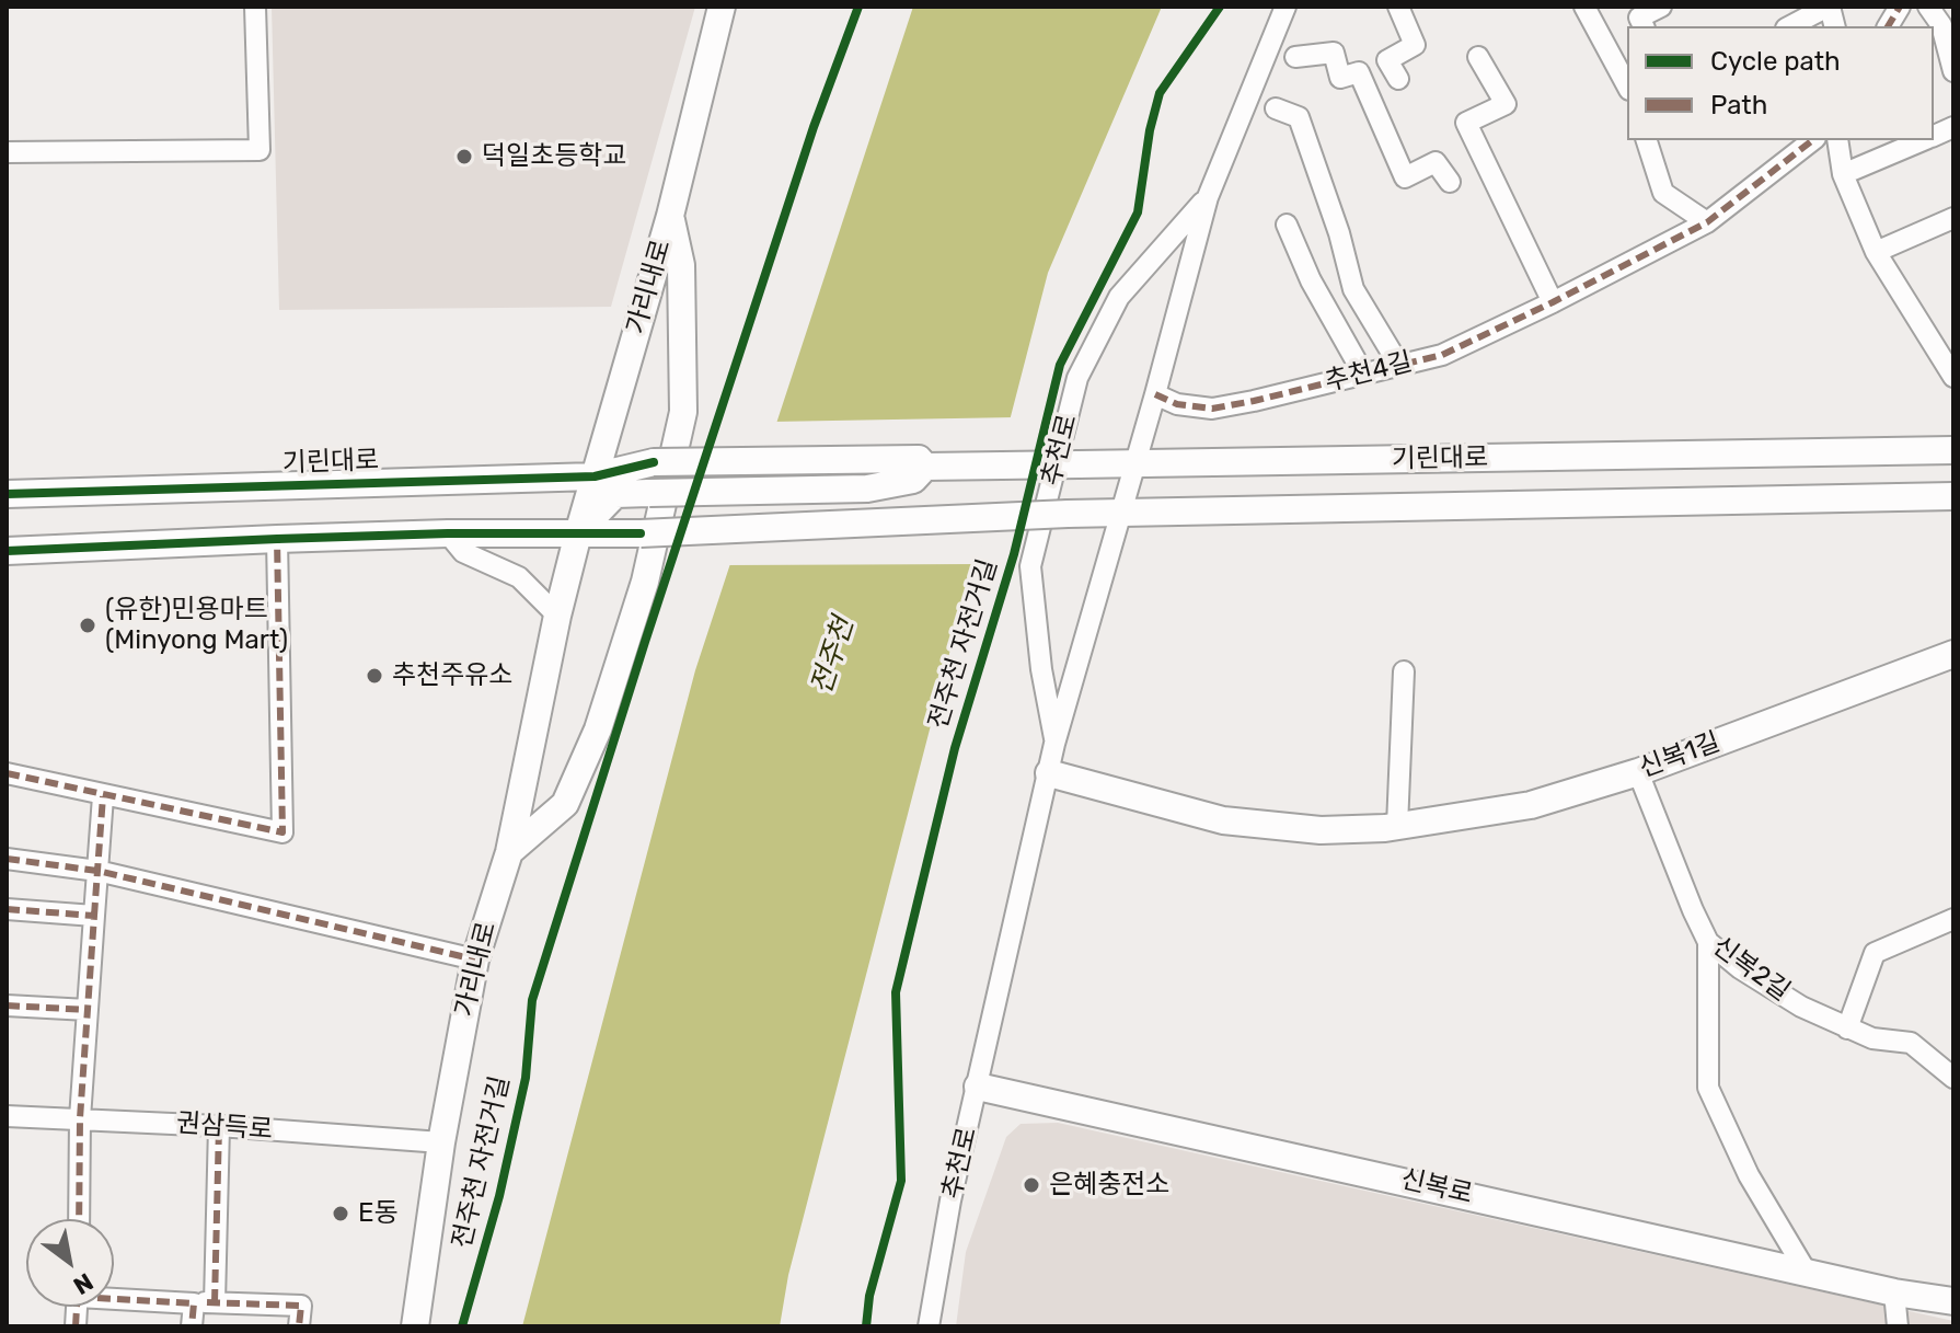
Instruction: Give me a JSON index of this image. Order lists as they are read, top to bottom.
{
  "streets": {
    "street": [
      "가리내로",
      "추천4길",
      "추천로",
      "기린대로",
      "신복1길",
      "신복2길",
      "권삼득로",
      "신복로"
    ],
    "cycle path": ["전주천 자전거길"]
  },
  "crossings": [
    ["가리내로", "기린대로"],
    ["가리내로", "권삼득로"],
    ["추천4길", "추천로"],
    ["추천로", "기린대로"],
    ["추천로", "신복1길"],
    ["추천로", "신복로"],
    ["신복1길", "신복2길"]
  ],
  "water": ["전주천"],
  "places": [
    "덕일초등학교",
    "(유한)민용마트 (Minyong Mart)",
    "추천주유소",
    "은혜충전소",
    "E동"
  ],
  "legend": ["Cycle path", "Path"],
  "north": "bottom right"
}
